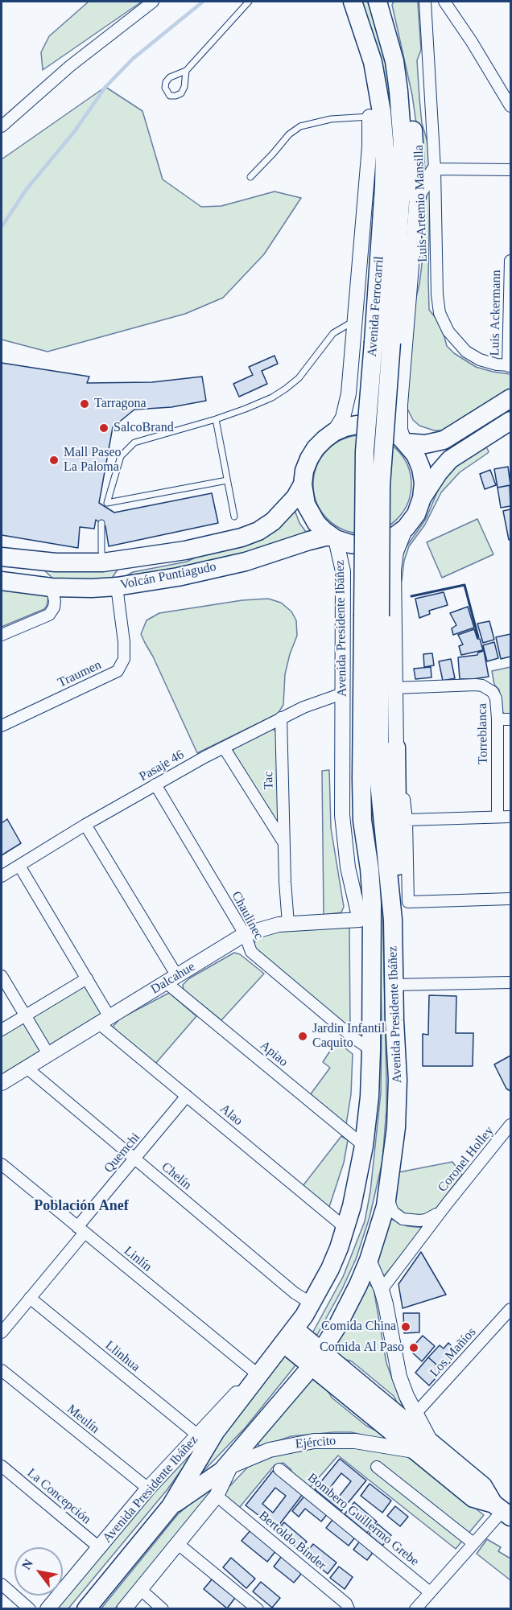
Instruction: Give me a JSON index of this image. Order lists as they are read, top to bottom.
{
  "streets": {
    "main road": [
      "Avenida Ferrocarril",
      "Volcán Puntiagudo",
      "Avenida Presidente Ibáñez",
      "Ejército"
    ],
    "street": [
      "Luis Artemio Mansilla",
      "Luis Ackermann",
      "Traumen",
      "Torreblanca",
      "Pasaje 46",
      "Tac",
      "Chaulinec",
      "Dalcahue",
      "Apiao",
      "Alao",
      "Quemchi",
      "Coronel Holley",
      "Chelín",
      "Linlín",
      "Los Mañíos",
      "Llinhua",
      "Meulín",
      "La Concepción",
      "Bombero Guillermo Grebe",
      "Bertoldo Binder"
    ]
  },
  "crossings": [
    ["Luis Artemio Mansilla", "Luis Ackermann"],
    ["Avenida Ferrocarril", "Volcán Puntiagudo"],
    ["Avenida Ferrocarril", "Avenida Presidente Ibáñez"],
    ["Volcán Puntiagudo", "Avenida Presidente Ibáñez"],
    ["Volcán Puntiagudo", "Traumen"],
    ["Avenida Presidente Ibáñez", "Torreblanca"],
    ["Avenida Presidente Ibáñez", "Pasaje 46"],
    ["Avenida Presidente Ibáñez", "Chaulinec"],
    ["Avenida Presidente Ibáñez", "Dalcahue"],
    ["Avenida Presidente Ibáñez", "Apiao"],
    ["Avenida Presidente Ibáñez", "Alao"],
    ["Avenida Presidente Ibáñez", "Coronel Holley"],
    ["Avenida Presidente Ibáñez", "Chelín"],
    ["Avenida Presidente Ibáñez", "Linlín"],
    ["Avenida Presidente Ibáñez", "Llinhua"],
    ["Avenida Presidente Ibáñez", "Meulín"],
    ["Avenida Presidente Ibáñez", "Ejército"],
    ["Avenida Presidente Ibáñez", "La Concepción"],
    ["Avenida Presidente Ibáñez", "Bertoldo Binder"],
    ["Pasaje 46", "Tac"],
    ["Pasaje 46", "Chaulinec"],
    ["Pasaje 46", "Apiao"],
    ["Pasaje 46", "Alao"],
    ["Tac", "Dalcahue"],
    ["Chaulinec", "Dalcahue"],
    ["Dalcahue", "Apiao"],
    ["Dalcahue", "Alao"],
    ["Dalcahue", "Chelín"],
    ["Alao", "Quemchi"],
    ["Quemchi", "Chelín"],
    ["Quemchi", "Linlín"],
    ["Quemchi", "Llinhua"]
  ],
  "districts": ["Población Anef"],
  "places": [
    "Tarragona",
    "SalcoBrand",
    "Mall Paseo La Paloma",
    "Jardin Infantil Caquito",
    "Comida China",
    "Comida Al Paso"
  ],
  "north": "top left"
}
